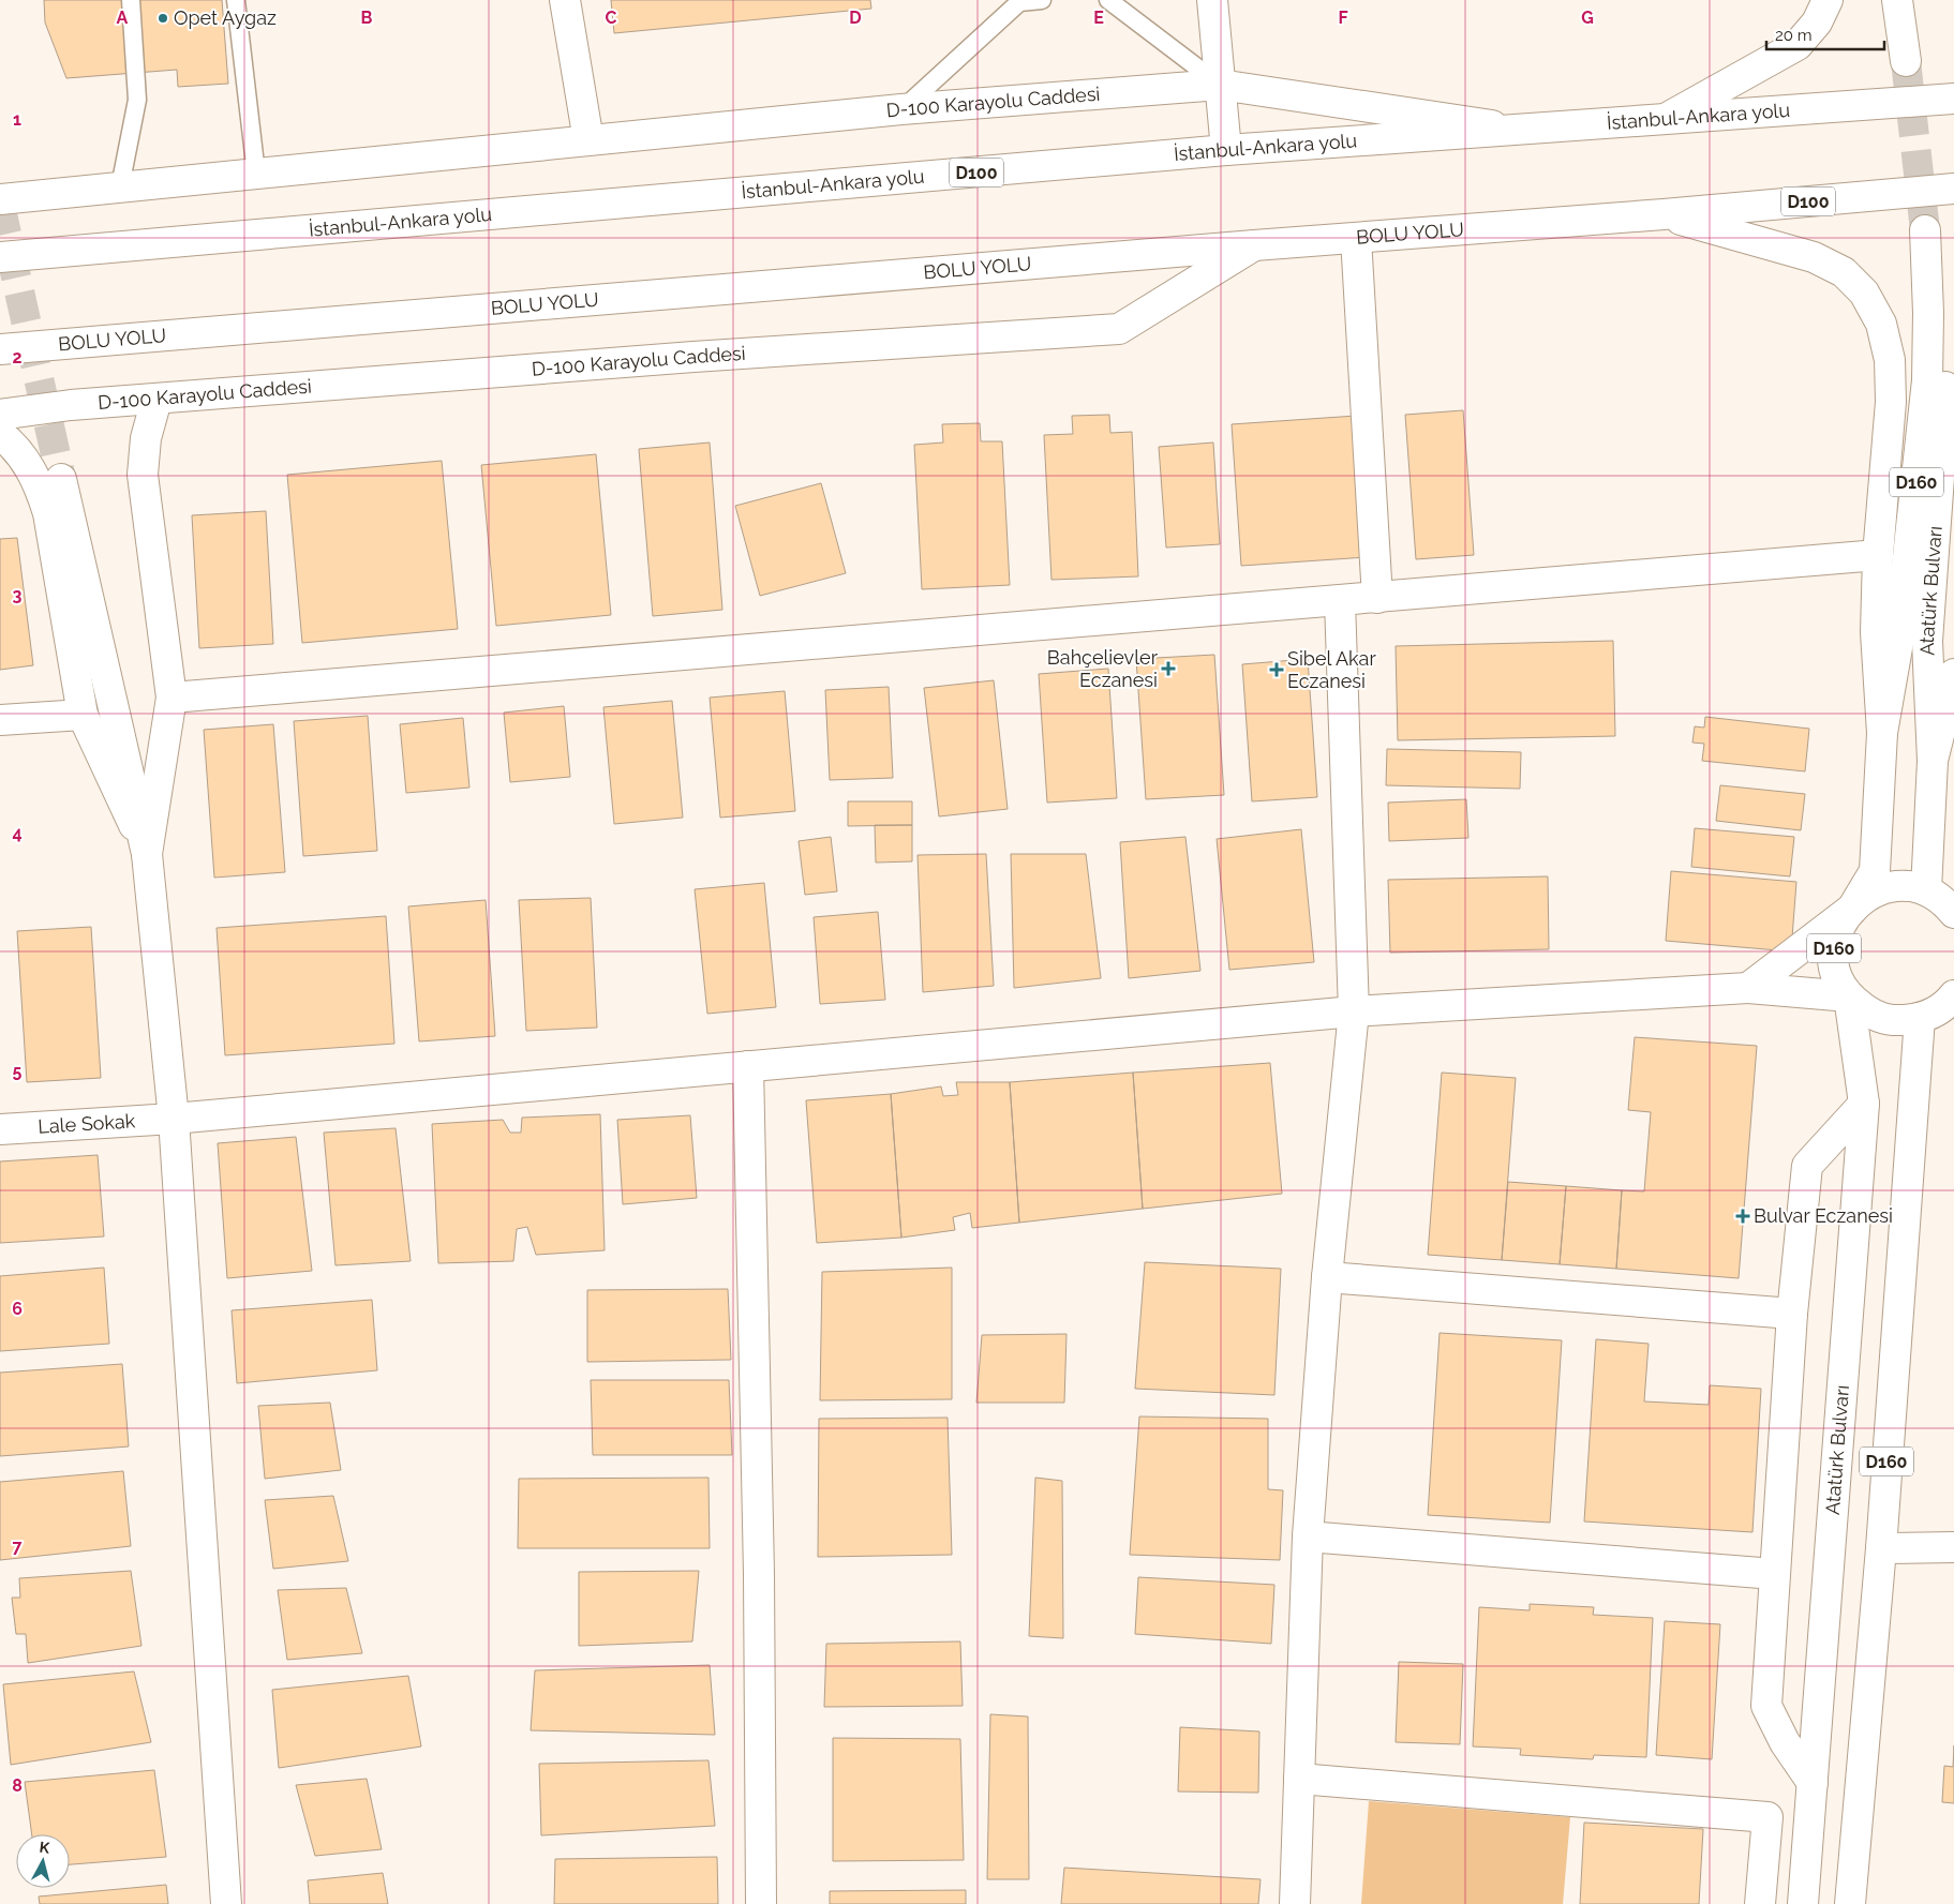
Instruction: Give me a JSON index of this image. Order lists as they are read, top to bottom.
{
  "streets": {
    "main road": [
      "D-100 Karayolu Caddesi",
      "İstanbul-Ankara yolu",
      "D100",
      "BOLU YOLU",
      "D160",
      "Atatürk Bulvarı",
      "Lale Sokak"
    ]
  },
  "crossings": [
    ["D-100 Karayolu Caddesi", "İstanbul-Ankara yolu"],
    ["D-100 Karayolu Caddesi", "BOLU YOLU"],
    ["D160", "Atatürk Bulvarı"],
    ["D160", "Lale Sokak"],
    ["Atatürk Bulvarı", "Lale Sokak"]
  ],
  "places": {
    "other": ["Opet Aygaz"],
    "health": ["Bahçelievler Eczanesi", "Sibel Akar Eczanesi", "Bulvar Eczanesi"]
  },
  "scale_bar": "20 m",
  "north": "top",
  "grid": {
    "columns": [
      "A",
      "B",
      "C",
      "D",
      "E",
      "F",
      "G"
    ],
    "rows": [
      "1",
      "2",
      "3",
      "4",
      "5",
      "6",
      "7",
      "8"
    ]
  }
}
